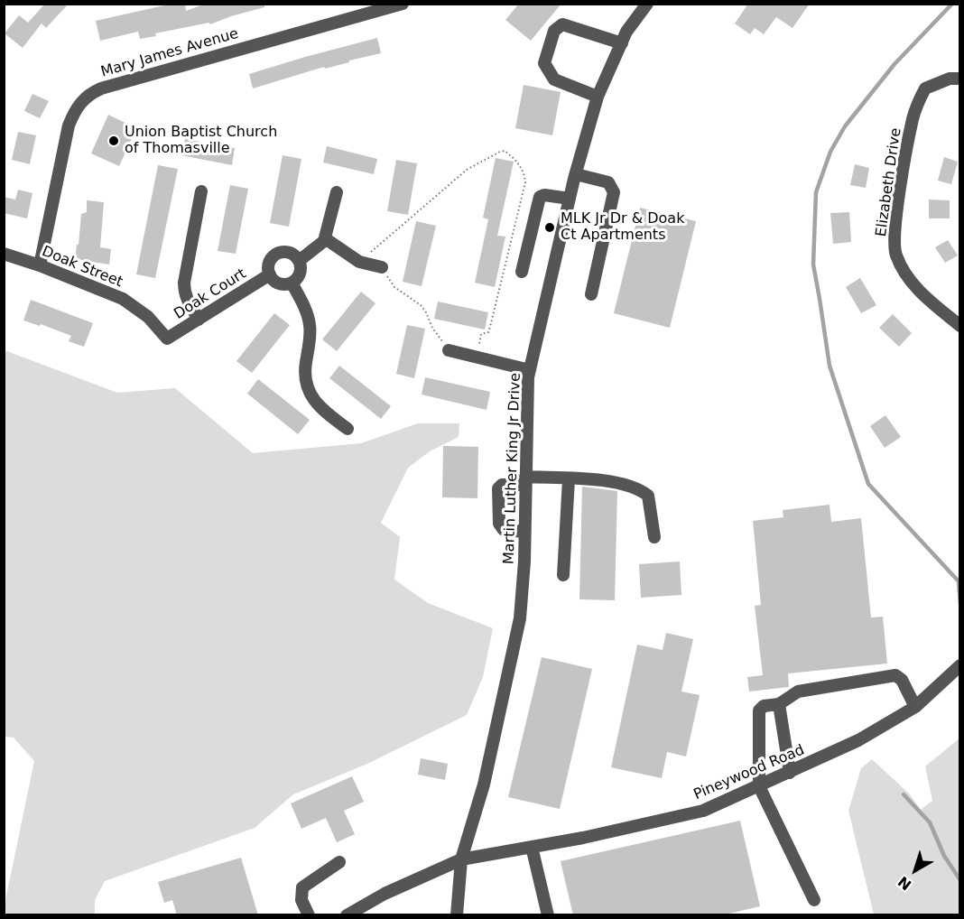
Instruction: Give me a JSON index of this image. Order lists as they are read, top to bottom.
{
  "streets": {
    "street": [
      "Mary James Avenue",
      "Elizabeth Drive",
      "Doak Street",
      "Doak Court",
      "Martin Luther King Jr Drive",
      "Pineywood Road"
    ]
  },
  "crossings": [
    ["Mary James Avenue", "Doak Street"],
    ["Doak Street", "Doak Court"],
    ["Martin Luther King Jr Drive", "Pineywood Road"]
  ],
  "places": ["Union Baptist Church of Thomasville", "MLK Jr Dr & Doak Ct Apartments"],
  "north": "bottom left"
}
